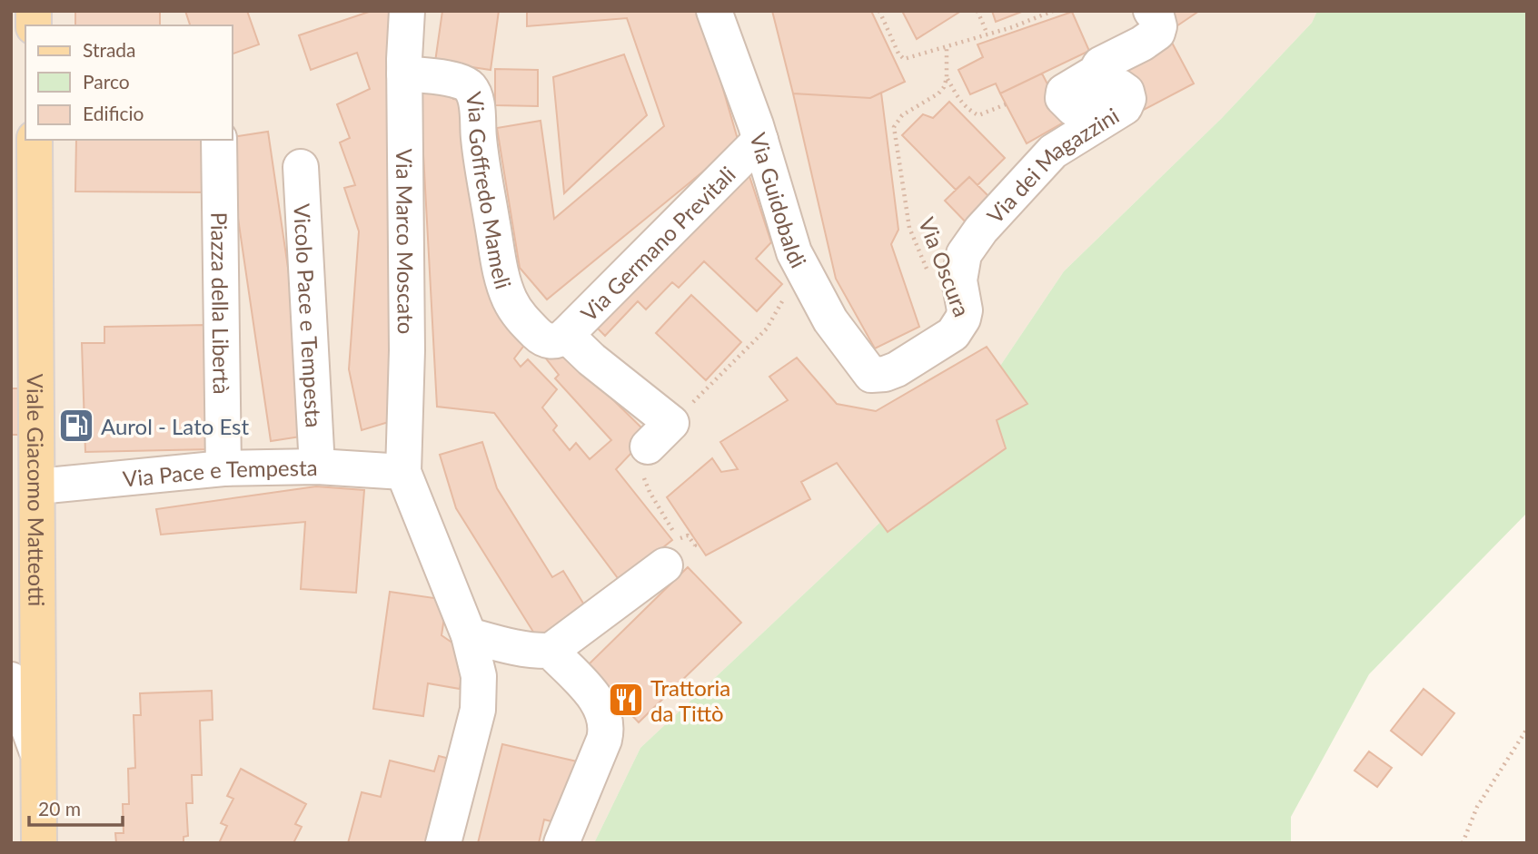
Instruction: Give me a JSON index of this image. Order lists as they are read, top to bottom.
{
  "streets": {
    "main road": ["Viale Giacomo Matteotti"],
    "street": [
      "Via dei Magazzini",
      "Via Goffredo Mameli",
      "Via Guidobaldi",
      "Via Marco Moscato",
      "Via Germano Previtali",
      "Piazza della Libertà",
      "Vicolo Pace e Tempesta",
      "Via Pace e Tempesta"
    ],
    "path": ["Via Oscura"]
  },
  "crossings": [
    ["Via dei Magazzini", "Via Guidobaldi"],
    ["Via Goffredo Mameli", "Via Marco Moscato"],
    ["Via Goffredo Mameli", "Via Germano Previtali"],
    ["Via Guidobaldi", "Via Germano Previtali"],
    ["Via Marco Moscato", "Via Pace e Tempesta"],
    ["Piazza della Libertà", "Via Pace e Tempesta"],
    ["Vicolo Pace e Tempesta", "Via Pace e Tempesta"],
    ["Via Pace e Tempesta", "Viale Giacomo Matteotti"]
  ],
  "places": {
    "fuel station": ["Aurol - Lato Est"],
    "restaurant": ["Trattoria da Tittò"]
  },
  "legend": ["Strada", "Parco", "Edificio"],
  "scale_bar": "20 m"
}
